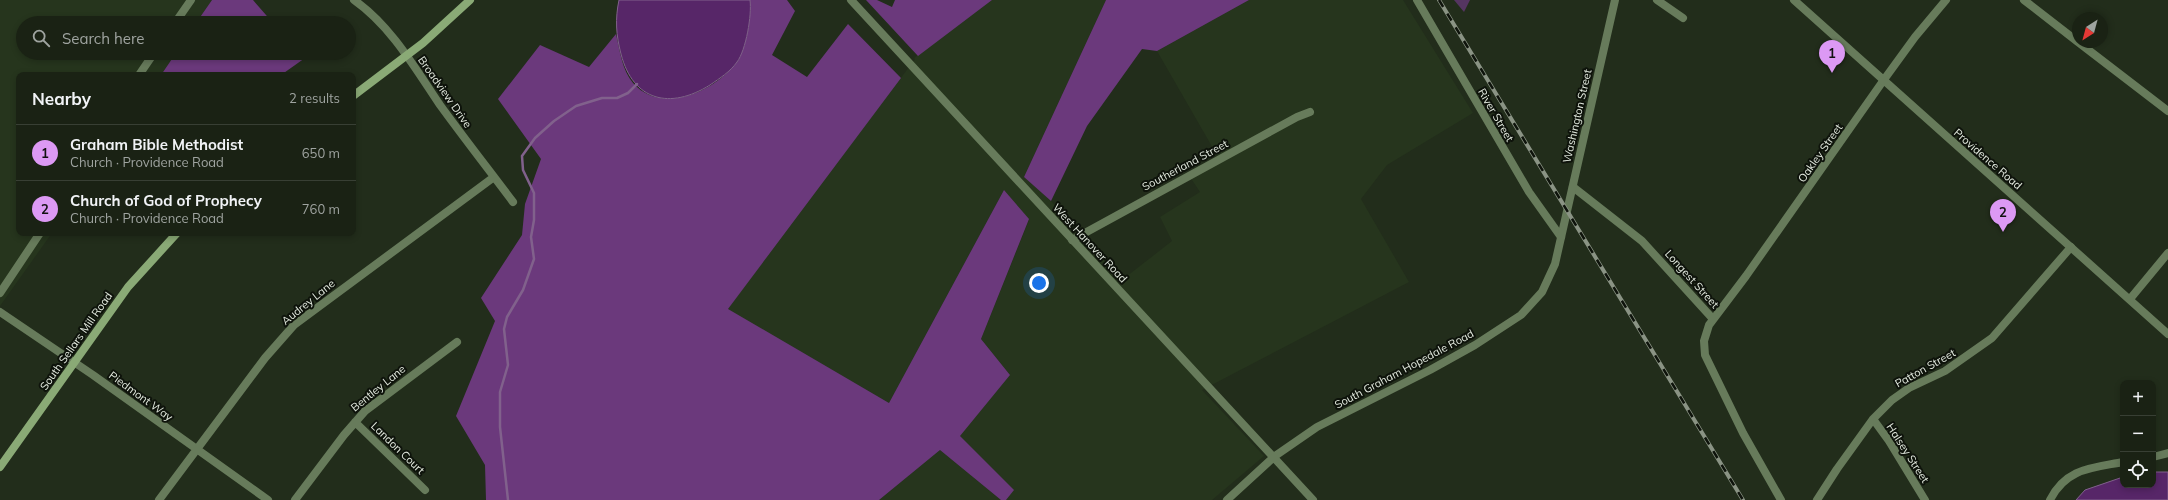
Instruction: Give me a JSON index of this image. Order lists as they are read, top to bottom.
{
  "streets": {
    "main road": ["South Sellars Mill Road"],
    "street": [
      "Broadview Drive",
      "River Street",
      "Washington Street",
      "Oakley Street",
      "Providence Road",
      "Southerland Street",
      "West Hanover Road",
      "Longest Street",
      "Audrey Lane",
      "Patton Street",
      "South Graham Hopedale Road",
      "Bentley Lane",
      "Piedmont Way",
      "Landon Court",
      "Halsey Street"
    ]
  },
  "crossings": [
    ["Broadview Drive", "Audrey Lane"],
    ["River Street", "Washington Street"],
    ["River Street", "South Graham Hopedale Road"],
    ["Washington Street", "Longest Street"],
    ["Washington Street", "South Graham Hopedale Road"],
    ["Oakley Street", "Providence Road"],
    ["Oakley Street", "Longest Street"],
    ["Providence Road", "Patton Street"],
    ["Southerland Street", "West Hanover Road"],
    ["West Hanover Road", "South Graham Hopedale Road"],
    ["Audrey Lane", "Piedmont Way"],
    ["South Sellars Mill Road", "Piedmont Way"],
    ["Patton Street", "Halsey Street"],
    ["Bentley Lane", "Landon Court"]
  ],
  "north": "bottom left",
  "page": {
    "search": "Search here",
    "pins": ["1", "2"],
    "heading": ["Nearby", "2 results"],
    "list": [
      {
        "mark": "1",
        "name": "Graham Bible Methodist",
        "note": "Church · Providence Road",
        "value": "650 m"
      },
      {
        "mark": "2",
        "name": "Church of God of Prophecy",
        "note": "Church · Providence Road",
        "value": "760 m"
      }
    ],
    "map_buttons": ["+", "−"]
  }
}
